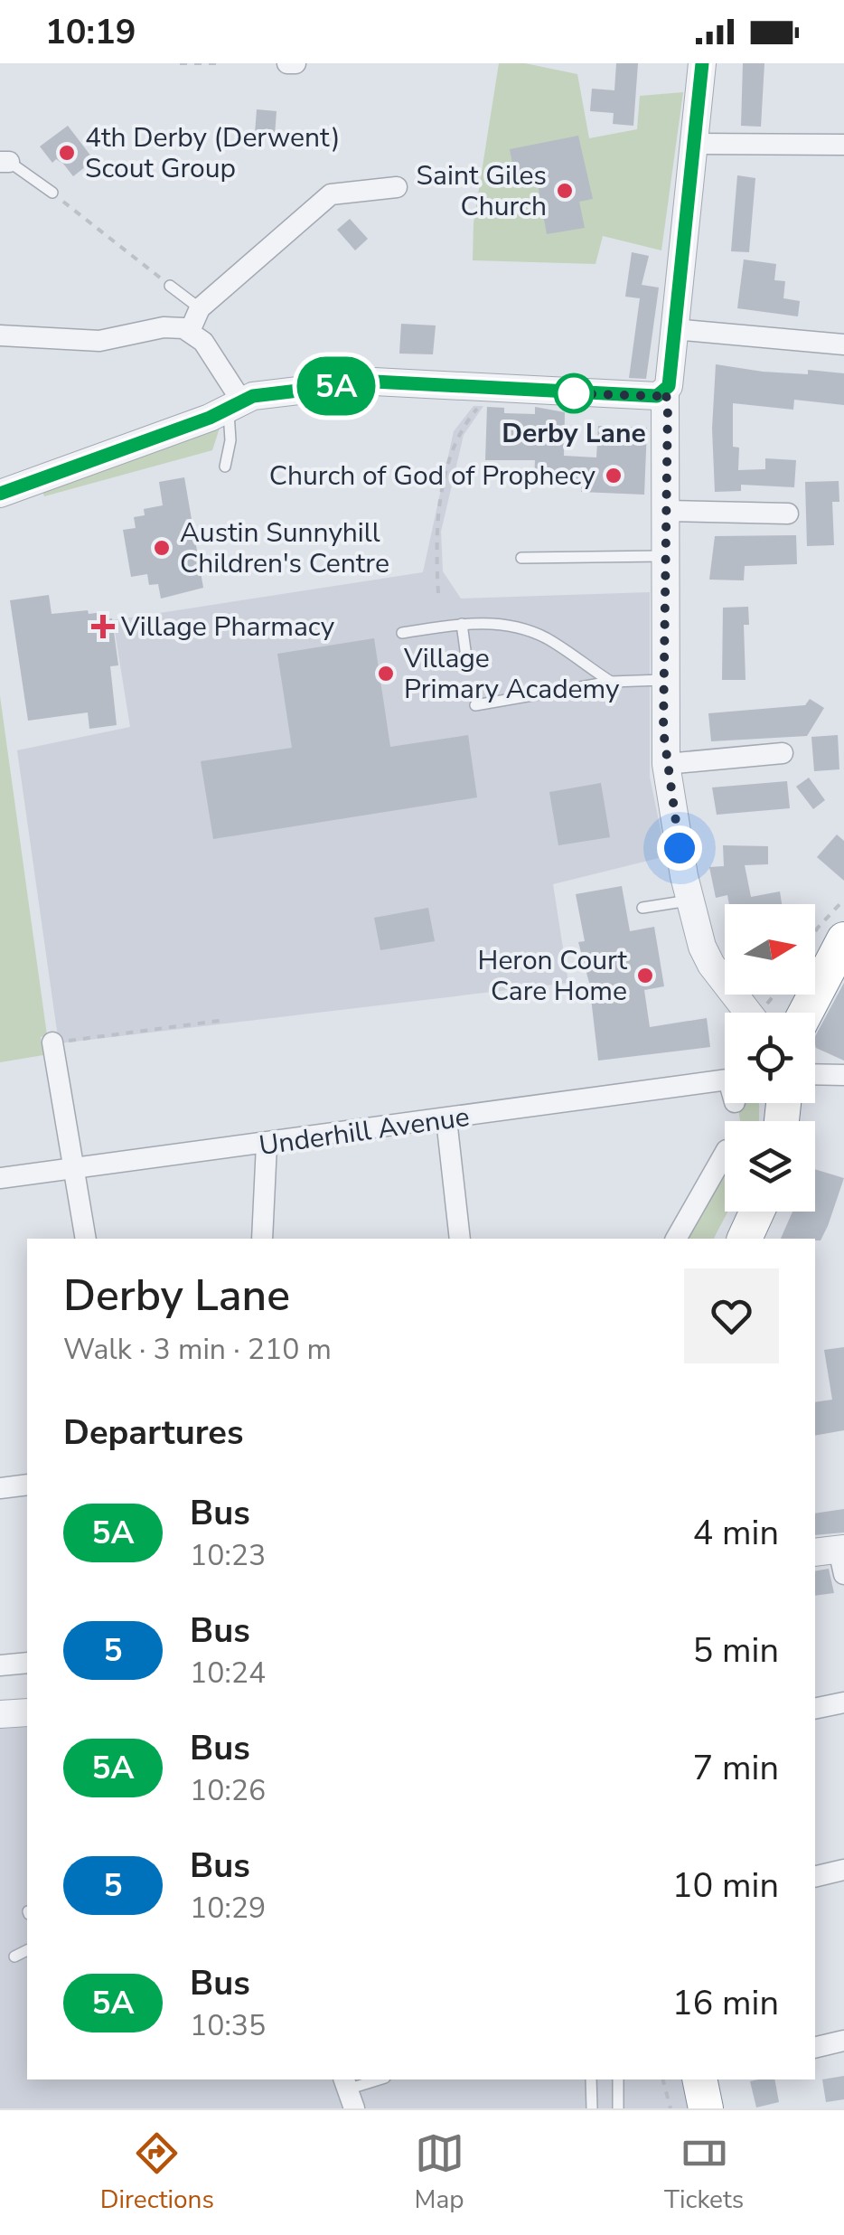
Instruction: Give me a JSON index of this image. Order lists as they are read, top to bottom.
{
  "streets": {
    "street": ["Underhill Avenue"]
  },
  "places": {
    "other": [
      "4th Derby (Derwent) Scout Group",
      "Saint Giles Church",
      "Derby Lane",
      "Church of God of Prophecy",
      "Austin Sunnyhill Children's Centre",
      "Village Primary Academy",
      "Heron Court Care Home"
    ],
    "health": ["Village Pharmacy"]
  },
  "lines": ["bus line 5A"],
  "north": "right",
  "page": {
    "status": "10:19",
    "on_map": "5A",
    "heading": [
      ["Derby Lane", "Walk · 3 min · 210 m"],
      "Departures"
    ],
    "list": [
      {
        "mark": "5A",
        "name": "Bus",
        "note": "10:23",
        "value": "4 min"
      },
      {
        "mark": "5",
        "name": "Bus",
        "note": "10:24",
        "value": "5 min"
      },
      {
        "mark": "5A",
        "name": "Bus",
        "note": "10:26",
        "value": "7 min"
      },
      {
        "mark": "5",
        "name": "Bus",
        "note": "10:29",
        "value": "10 min"
      },
      {
        "mark": "5A",
        "name": "Bus",
        "note": "10:35",
        "value": "16 min"
      }
    ],
    "tabs": ["Directions", "Map", "Tickets"]
  }
}
